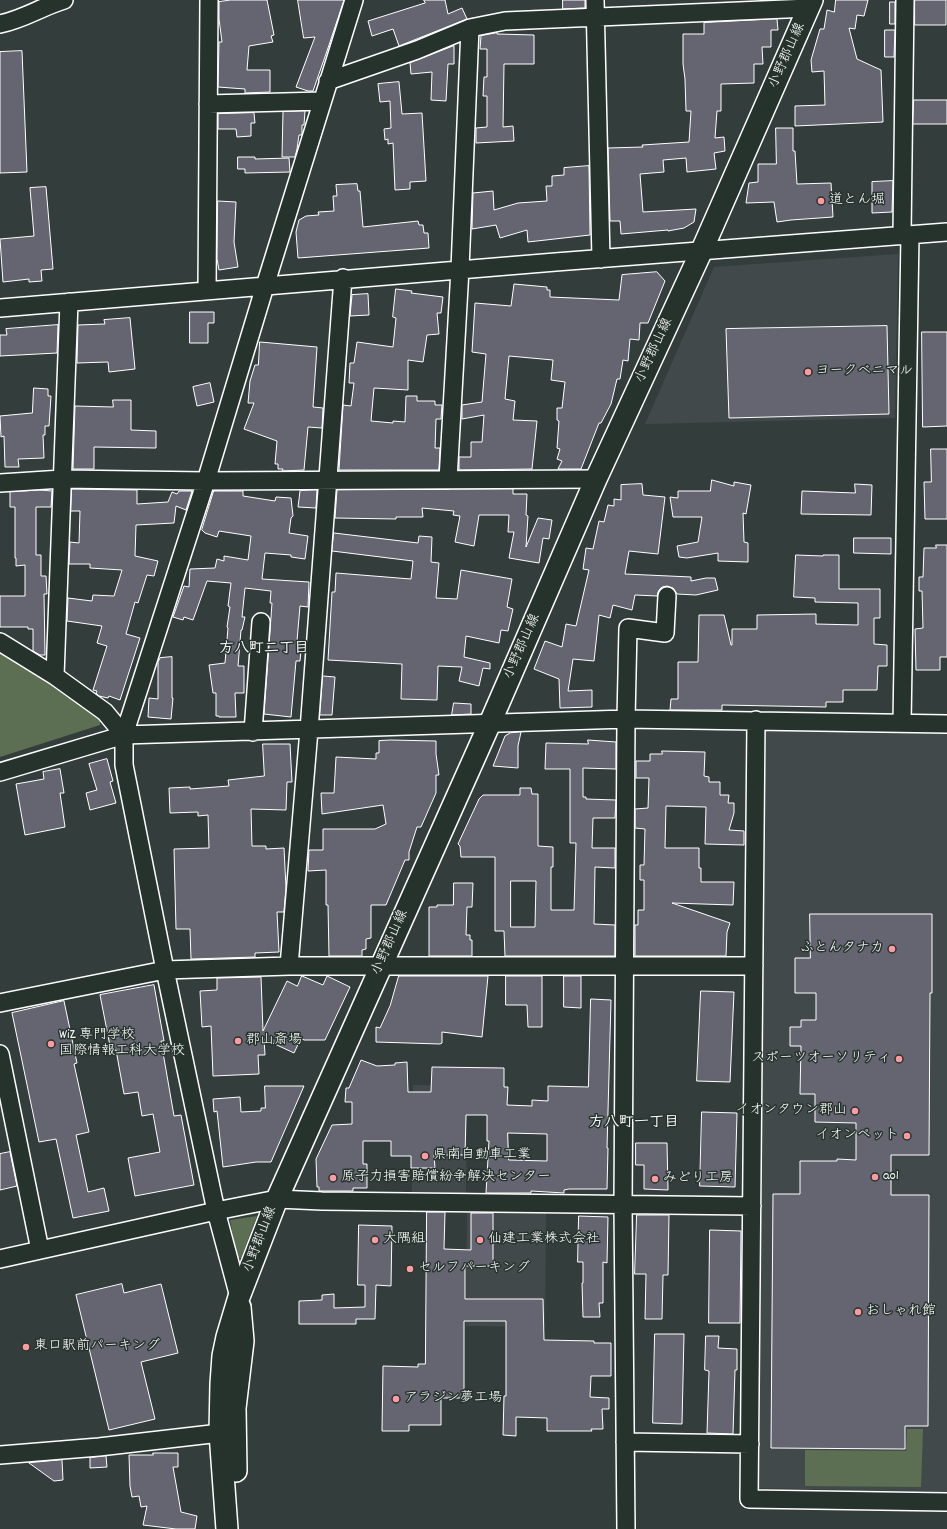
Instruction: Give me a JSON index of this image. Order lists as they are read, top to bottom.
{
  "streets": {
    "main road": ["小野郡山線"]
  },
  "districts": ["方八町二丁目", "方八町一丁目"],
  "places": [
    "道とん堀",
    "ヨークベニマル",
    "ふとんタナカ",
    "郡山斎場",
    "WiZ 専門学校 国際情報工科大学校",
    "スポーツオーソリティ",
    "イオンタウン郡山",
    "イオンペット",
    "県南自動車工業",
    "ao1",
    "原子力損害賠償紛争解決センター",
    "みどり工房",
    "大隅組",
    "仙建工業株式会社",
    "セルフパーキング",
    "おしゃれ館",
    "東口駅前パーキング",
    "アラジン夢工場"
  ]
}
